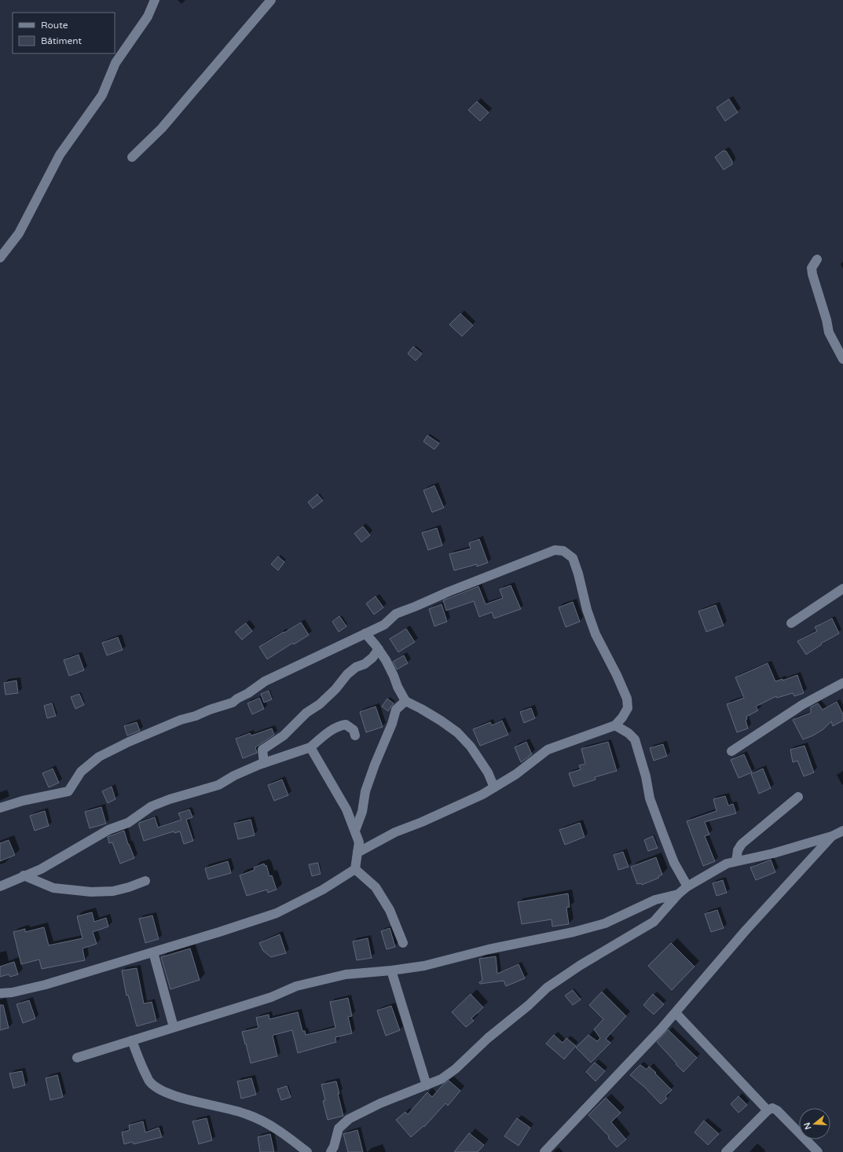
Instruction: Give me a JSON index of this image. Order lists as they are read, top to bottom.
{
  "legend": ["Route", "Bâtiment"],
  "north": "left"
}
